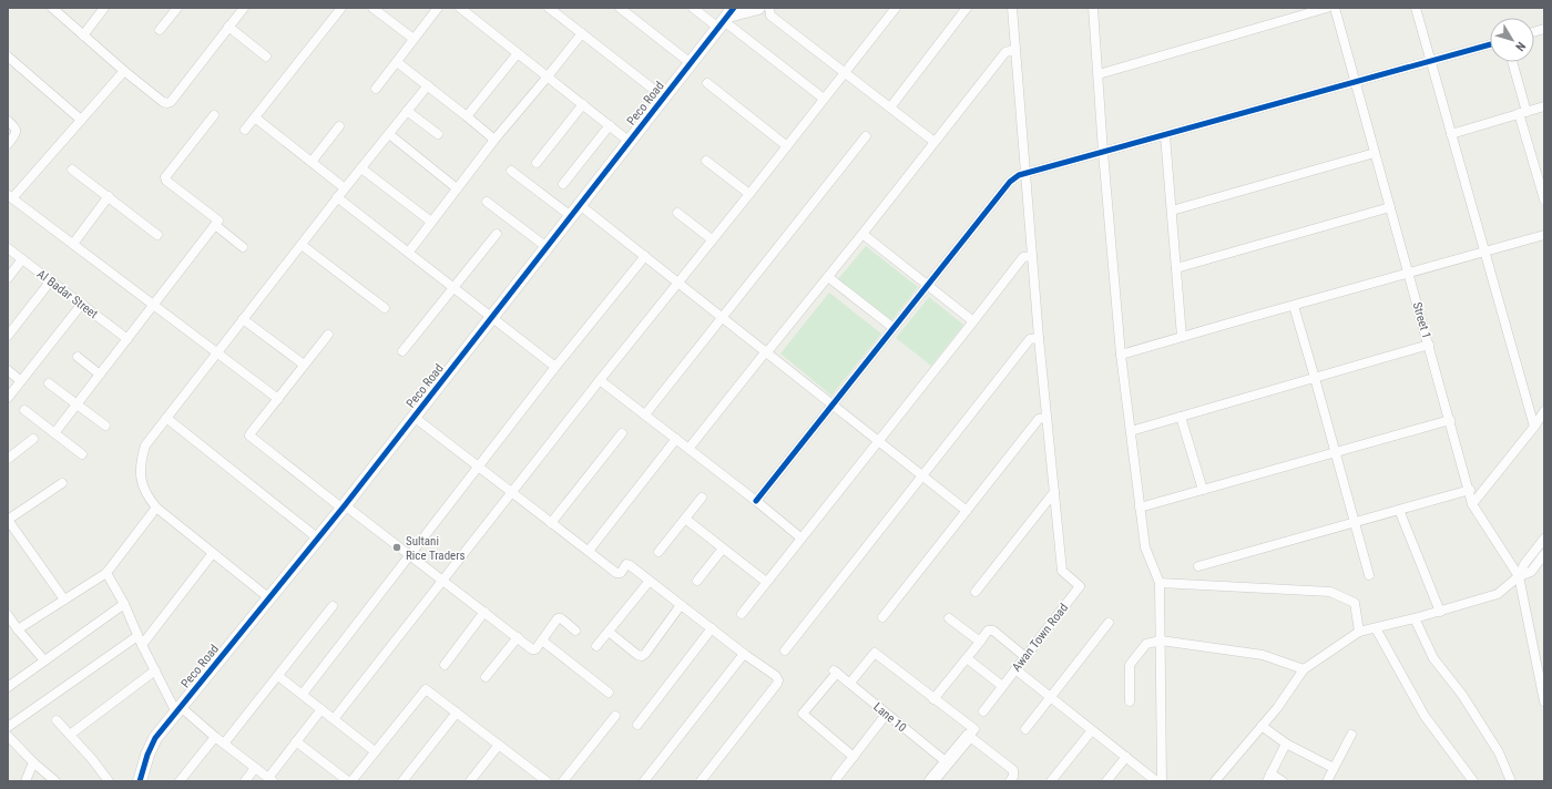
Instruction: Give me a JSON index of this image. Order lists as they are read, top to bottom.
{
  "streets": {
    "street": [
      "Peco Road",
      "Al Badar Street",
      "Street 1",
      "Awan Town Road",
      "Lane 10"
    ]
  },
  "places": ["Sultani Rice Traders"],
  "north": "bottom right"
}
